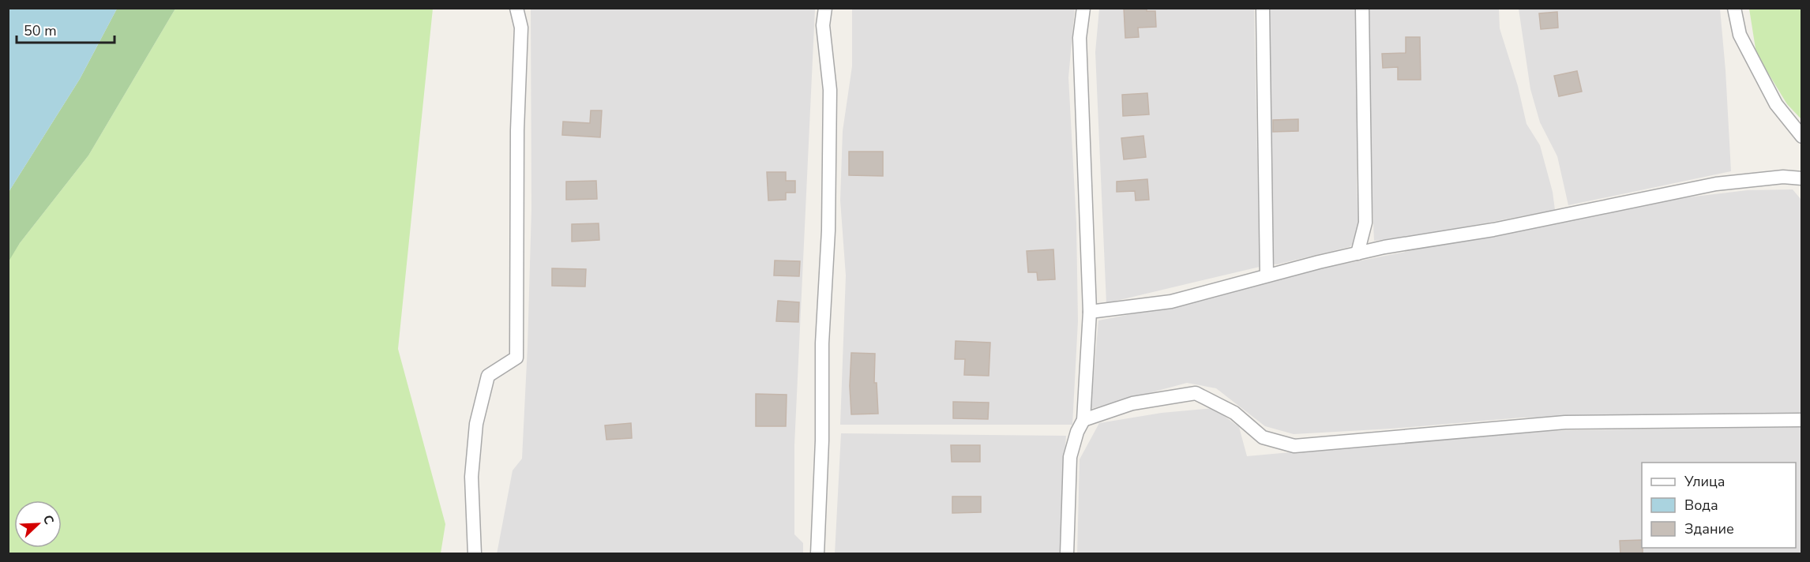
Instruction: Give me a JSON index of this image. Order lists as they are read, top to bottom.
{
  "legend": ["Улица", "Вода", "Здание"],
  "scale_bar": "50 m",
  "north": "top right"
}
